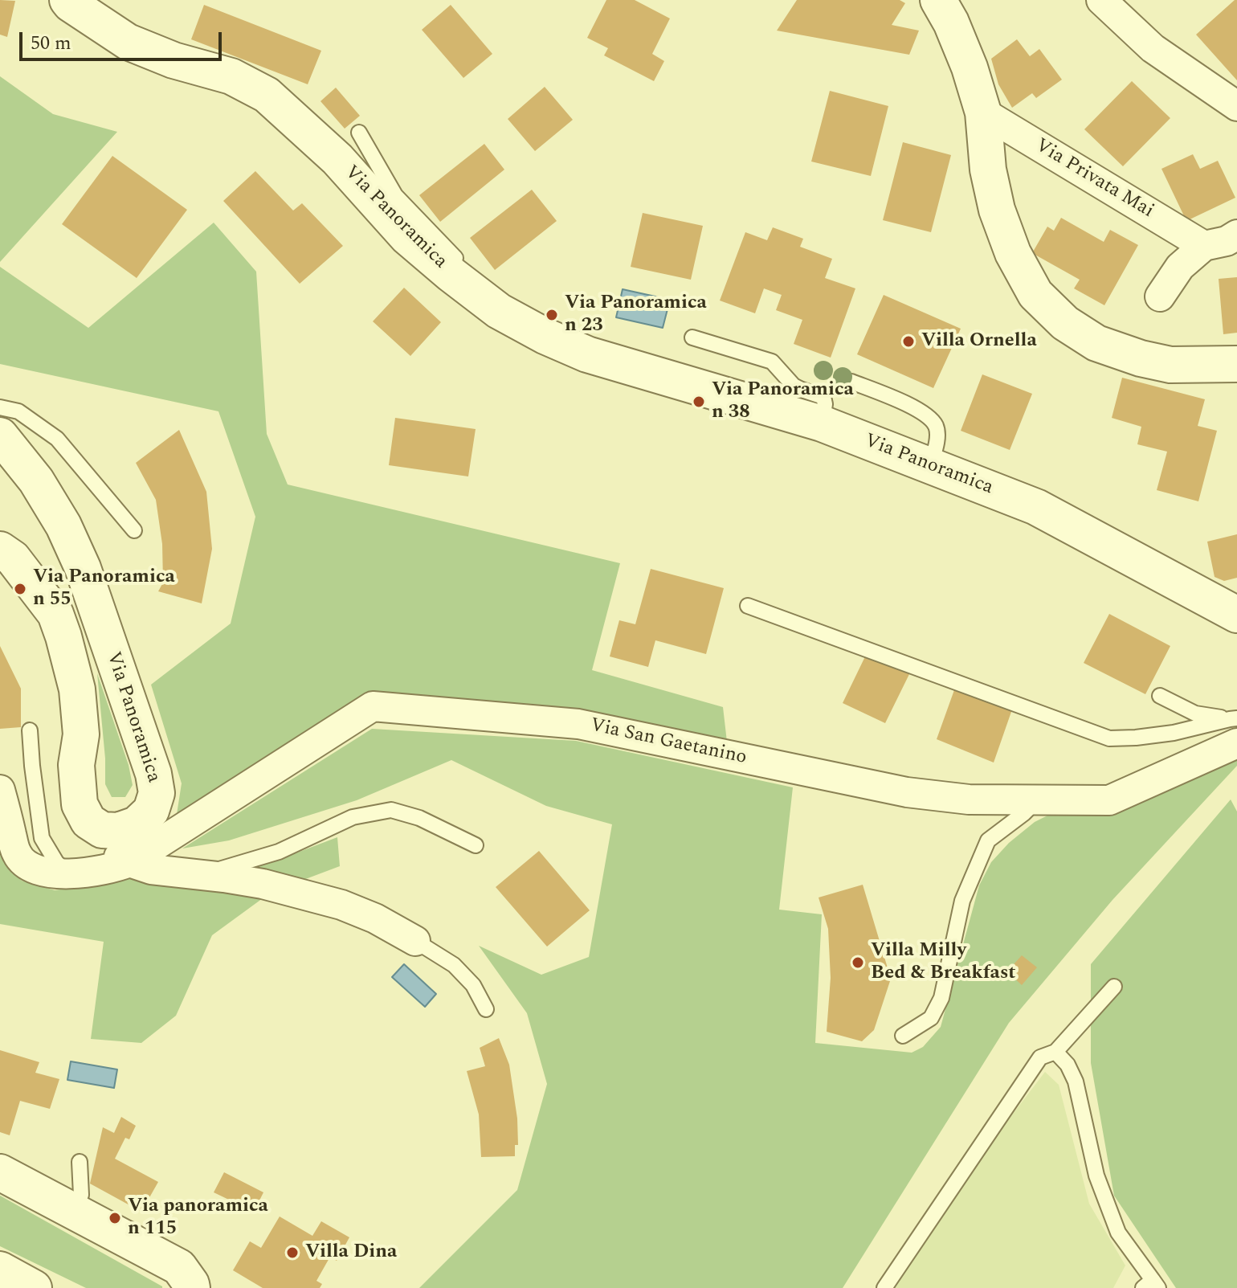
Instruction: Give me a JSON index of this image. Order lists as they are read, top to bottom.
{
  "streets": {
    "street": ["Via Privata Mai", "Via Panoramica", "Via San Gaetanino"]
  },
  "places": [
    "Via Panoramica n 23",
    "Villa Ornella",
    "Via Panoramica n 38",
    "Via Panoramica n 55",
    "Villa Milly Bed & Breakfast",
    "Via panoramica n 115",
    "Villa Dina"
  ],
  "scale_bar": "50 m"
}
